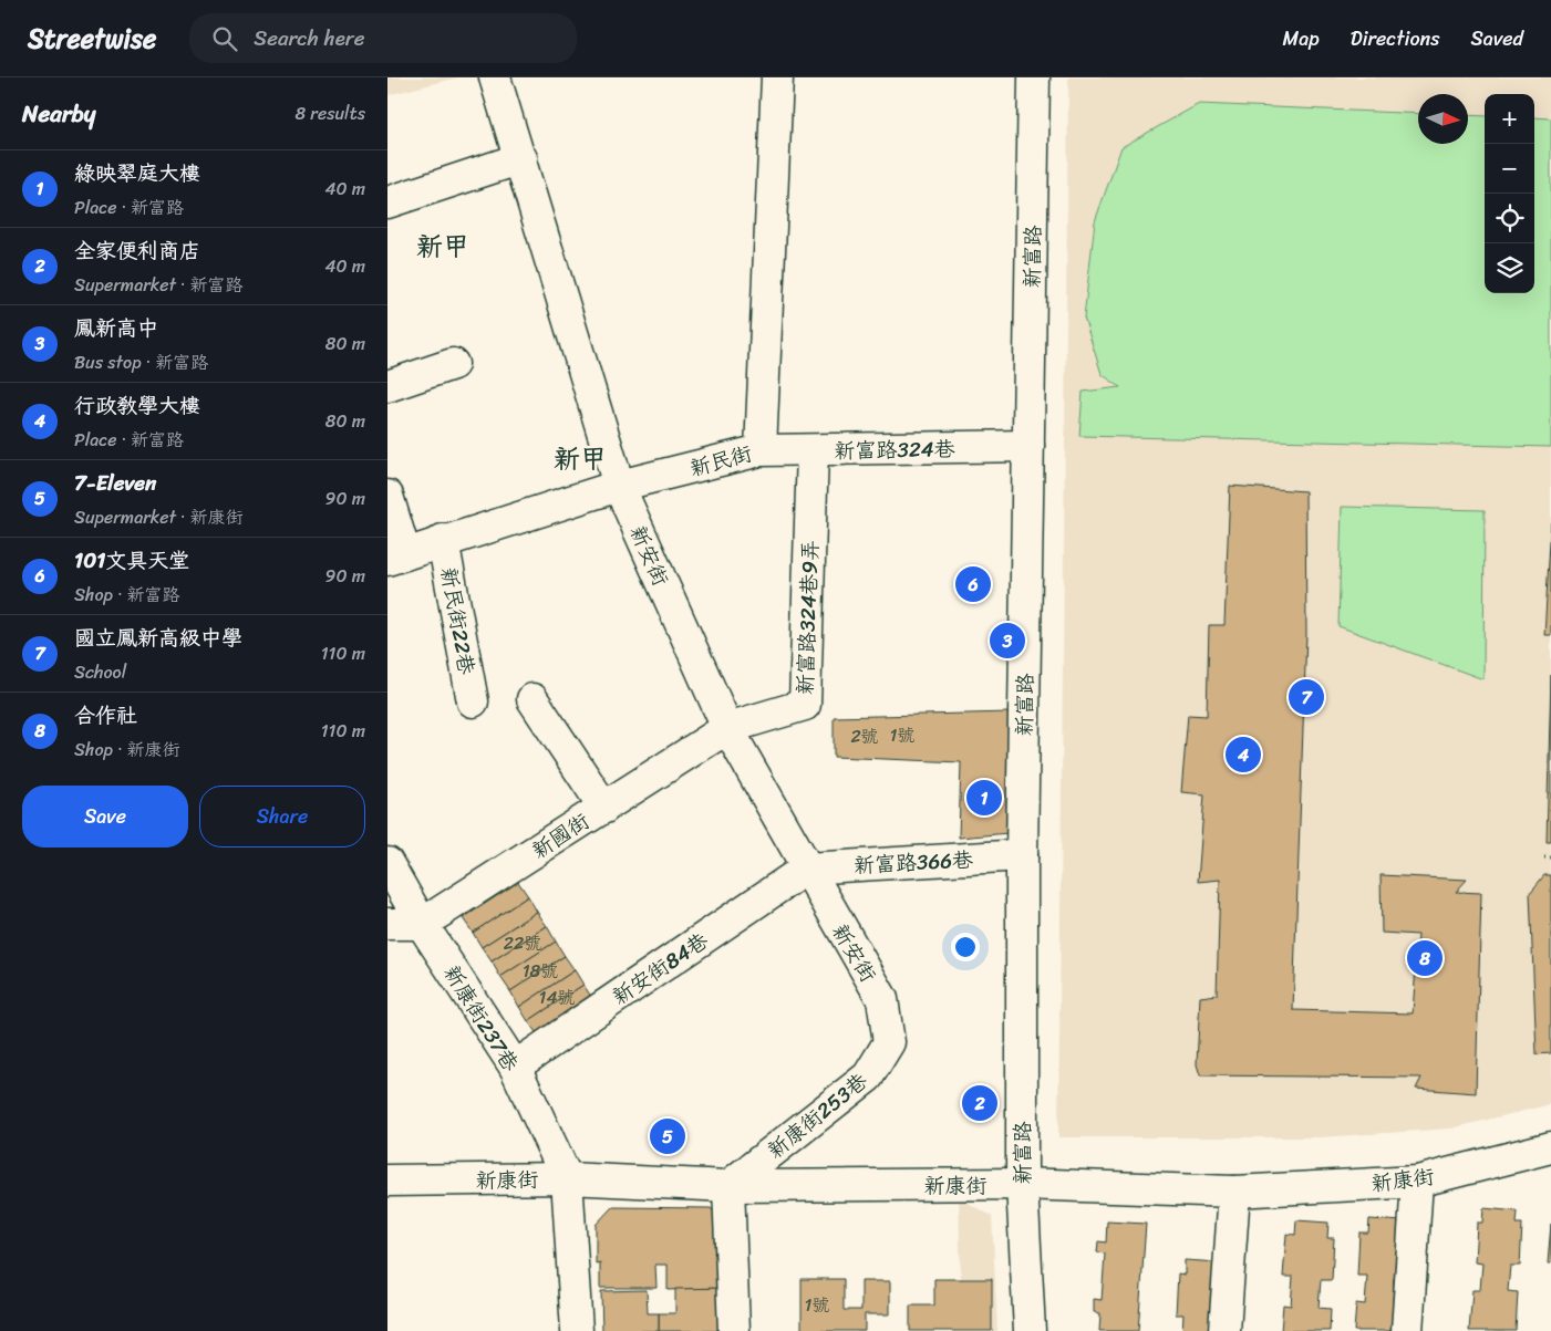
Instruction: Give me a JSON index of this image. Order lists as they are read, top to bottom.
{
  "streets": {
    "street": [
      "新富路",
      "新富路324巷",
      "新民街",
      "新安街",
      "新富路324巷9弄",
      "新民街22巷",
      "新國街",
      "新富路366巷",
      "新安街84巷",
      "新康街237巷",
      "新康街253巷",
      "新康街"
    ]
  },
  "crossings": [
    ["新富路", "新富路324巷"],
    ["新富路", "新富路366巷"],
    ["新富路", "新康街"],
    ["新富路324巷", "新民街"],
    ["新富路324巷", "新富路324巷9弄"],
    ["新民街", "新安街"],
    ["新民街", "新民街22巷"],
    ["新安街", "新富路324巷9弄"],
    ["新安街", "新國街"],
    ["新安街", "新富路366巷"],
    ["新安街", "新安街84巷"],
    ["新安街", "新康街253巷"],
    ["新富路324巷9弄", "新國街"],
    ["新國街", "新康街237巷"],
    ["新富路366巷", "新安街84巷"],
    ["新安街84巷", "新康街237巷"],
    ["新康街237巷", "新康街"],
    ["新康街253巷", "新康街"]
  ],
  "districts": ["新甲", "新甲"],
  "house_numbers": [
    "1號",
    "2號",
    "22號",
    "18號",
    "14號",
    "1號"
  ],
  "north": "right",
  "page": {
    "header": "Streetwise",
    "search": "Search here",
    "nav": ["Map", "Directions", "Saved"],
    "heading": ["Nearby", "8 results"],
    "map_buttons": ["+", "−"],
    "list": [
      {
        "mark": "1",
        "name": "綠映翠庭大樓",
        "note": "Place · 新富路",
        "value": "40 m"
      },
      {
        "mark": "2",
        "name": "全家便利商店",
        "note": "Supermarket · 新富路",
        "value": "40 m"
      },
      {
        "mark": "3",
        "name": "鳳新高中",
        "note": "Bus stop · 新富路",
        "value": "80 m"
      },
      {
        "mark": "4",
        "name": "行政教學大樓",
        "note": "Place · 新富路",
        "value": "80 m"
      },
      {
        "mark": "5",
        "name": "7-Eleven",
        "note": "Supermarket · 新康街",
        "value": "90 m"
      },
      {
        "mark": "6",
        "name": "101文具天堂",
        "note": "Shop · 新富路",
        "value": "90 m"
      },
      {
        "mark": "7",
        "name": "國立鳳新高級中學",
        "note": "School",
        "value": "110 m"
      },
      {
        "mark": "8",
        "name": "合作社",
        "note": "Shop · 新康街",
        "value": "110 m"
      }
    ],
    "pins": [
      "6",
      "3",
      "7",
      "4",
      "1",
      "8",
      "2",
      "5"
    ],
    "buttons": ["Save", "Share"]
  }
}
